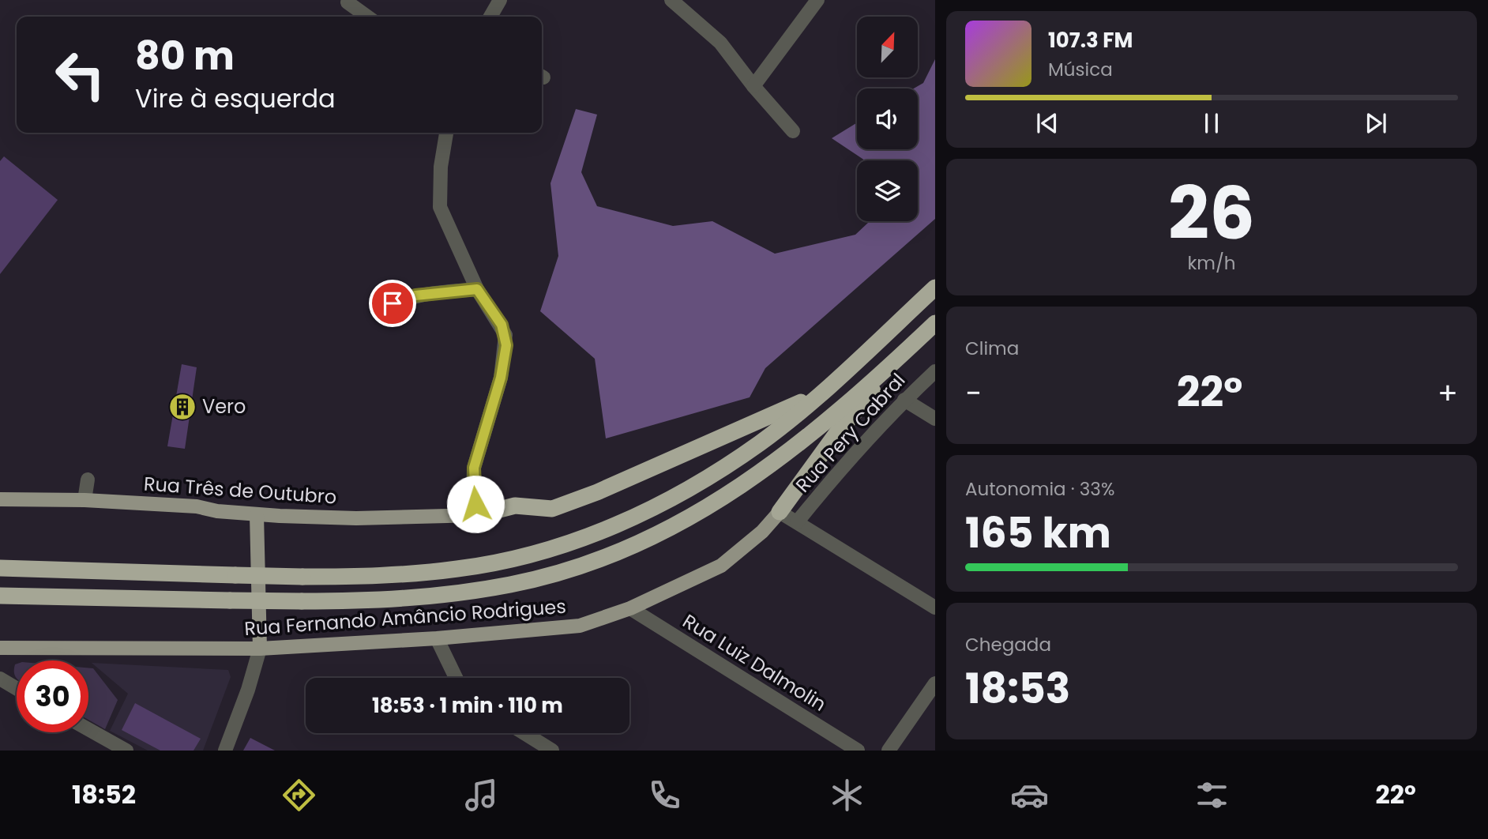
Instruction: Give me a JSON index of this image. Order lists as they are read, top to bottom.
{
  "streets": {
    "main road": ["Rua Três de Outubro", "Rua Fernando Amâncio Rodrigues"],
    "street": ["Rua Pery Cabral", "Rua Luiz Dalmolin"]
  },
  "crossings": [
    ["Rua Fernando Amâncio Rodrigues", "Rua Luiz Dalmolin"]
  ],
  "places": {
    "building": ["Vero"]
  },
  "north": "top right",
  "page": {
    "turn": ["80 m", "Vire à esquerda"],
    "song": ["107.3 FM", "Música"],
    "tile": [
      ["26", "km/h"],
      "Clima",
      ["Autonomia · 33%", "165 km"],
      ["Chegada", "18:53"]
    ],
    "heat": ["−", "22°", "+"],
    "limit": "30",
    "trip": "18:53 · 1 min · 110 m",
    "tabs": ["18:52", "22°"]
  }
}
